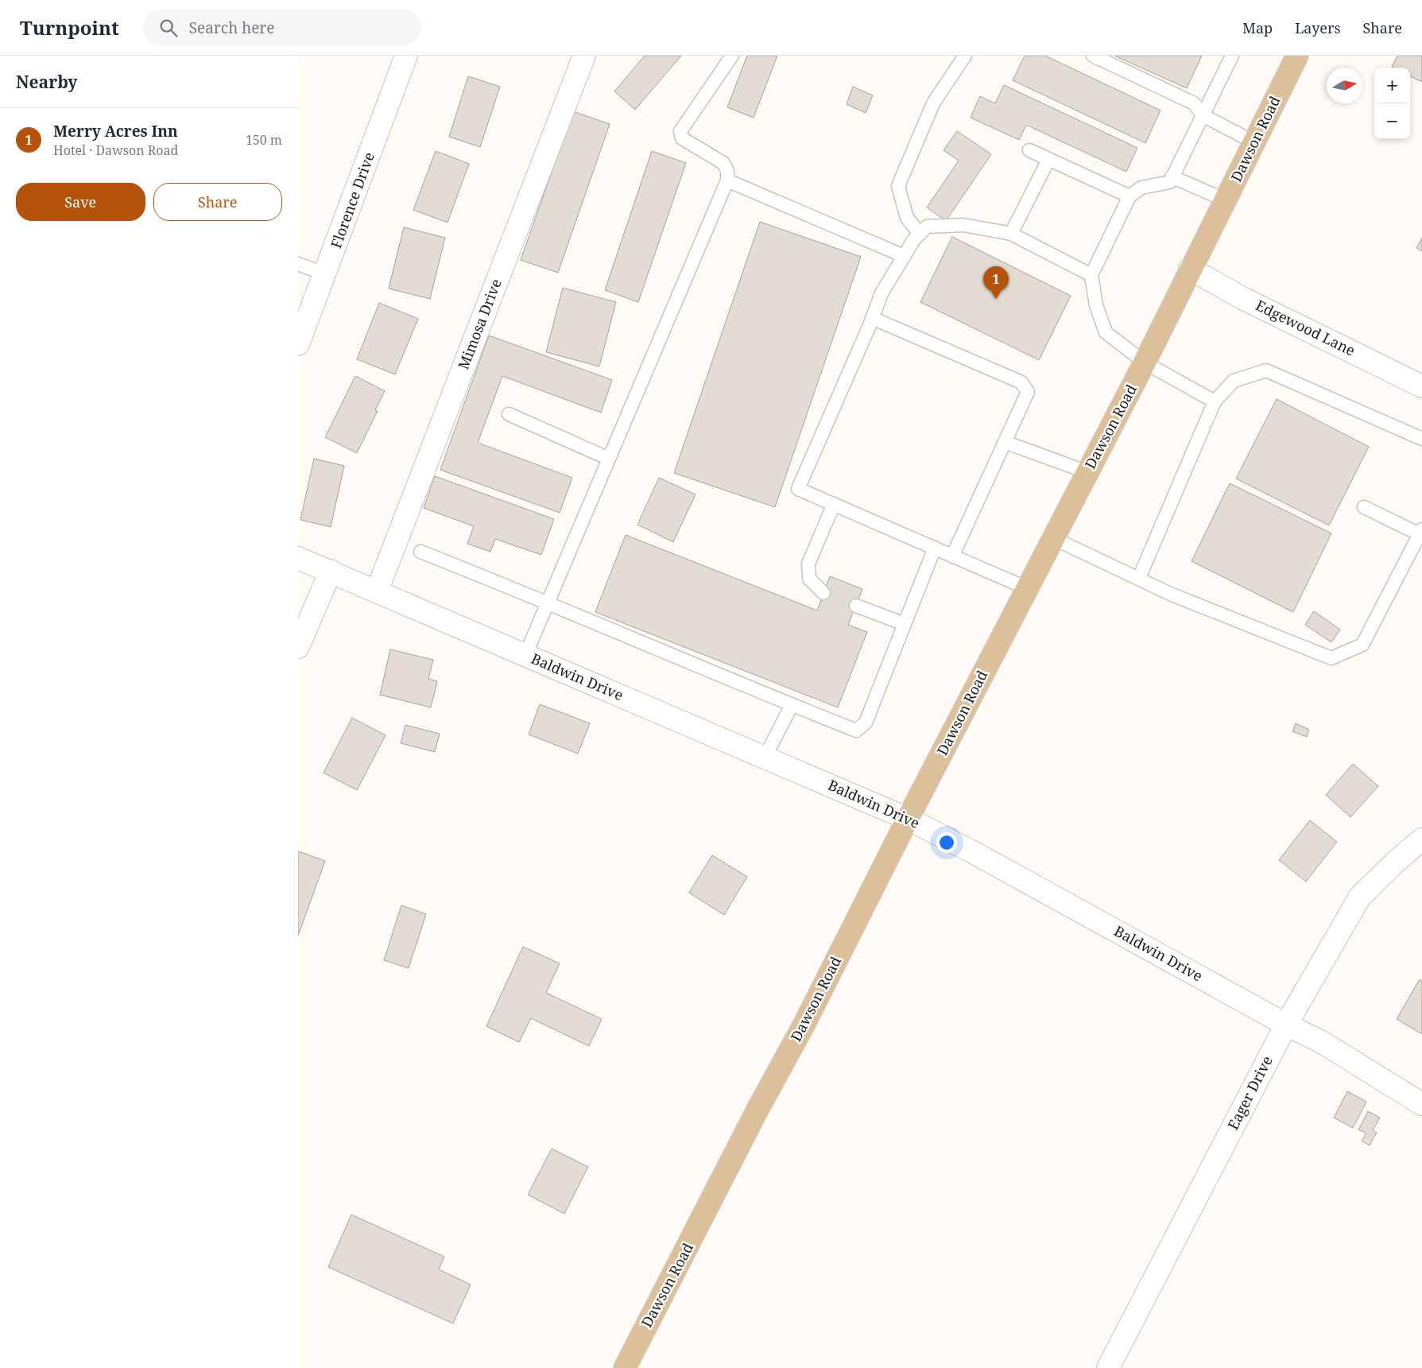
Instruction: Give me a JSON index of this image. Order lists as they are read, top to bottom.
{
  "streets": {
    "main road": ["Dawson Road"],
    "street": [
      "Florence Drive",
      "Mimosa Drive",
      "Edgewood Lane",
      "Baldwin Drive",
      "Eager Drive"
    ]
  },
  "crossings": [
    ["Dawson Road", "Edgewood Lane"],
    ["Dawson Road", "Baldwin Drive"],
    ["Mimosa Drive", "Baldwin Drive"],
    ["Baldwin Drive", "Eager Drive"]
  ],
  "north": "right",
  "page": {
    "header": "Turnpoint",
    "search": "Search here",
    "nav": ["Map", "Layers", "Share"],
    "heading": "Nearby",
    "map_buttons": ["+", "−"],
    "list": [
      {
        "mark": "1",
        "name": "Merry Acres Inn",
        "note": "Hotel · Dawson Road",
        "value": "150 m"
      }
    ],
    "buttons": ["Save", "Share"],
    "pins": "1"
  }
}
